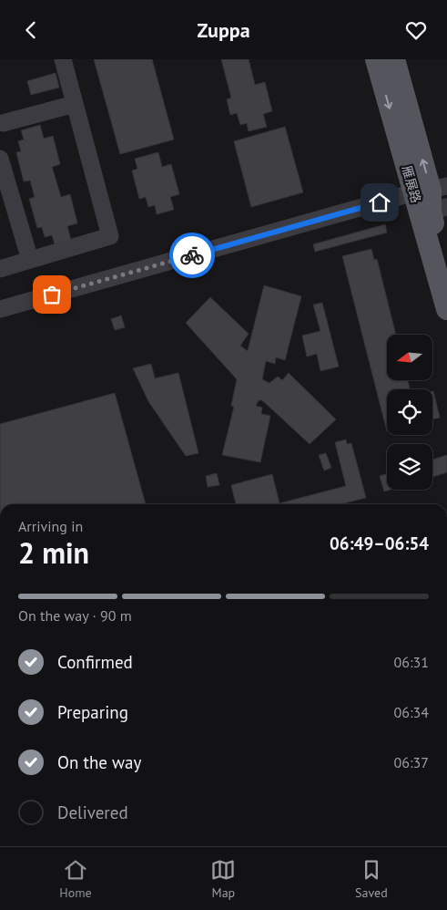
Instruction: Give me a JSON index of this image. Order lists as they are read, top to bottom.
{
  "streets": {
    "main road": ["雁展路"]
  },
  "north": "left",
  "page": {
    "header": "Zuppa",
    "heading": ["2 min", "Arriving in", "06:49–06:54"],
    "bar": "On the way · 90 m",
    "list": [
      ["Confirmed", "06:31"],
      ["Preparing", "06:34"],
      ["On the way", "06:37"],
      "Delivered"
    ],
    "tabs": ["Home", "Map", "Saved"]
  }
}
